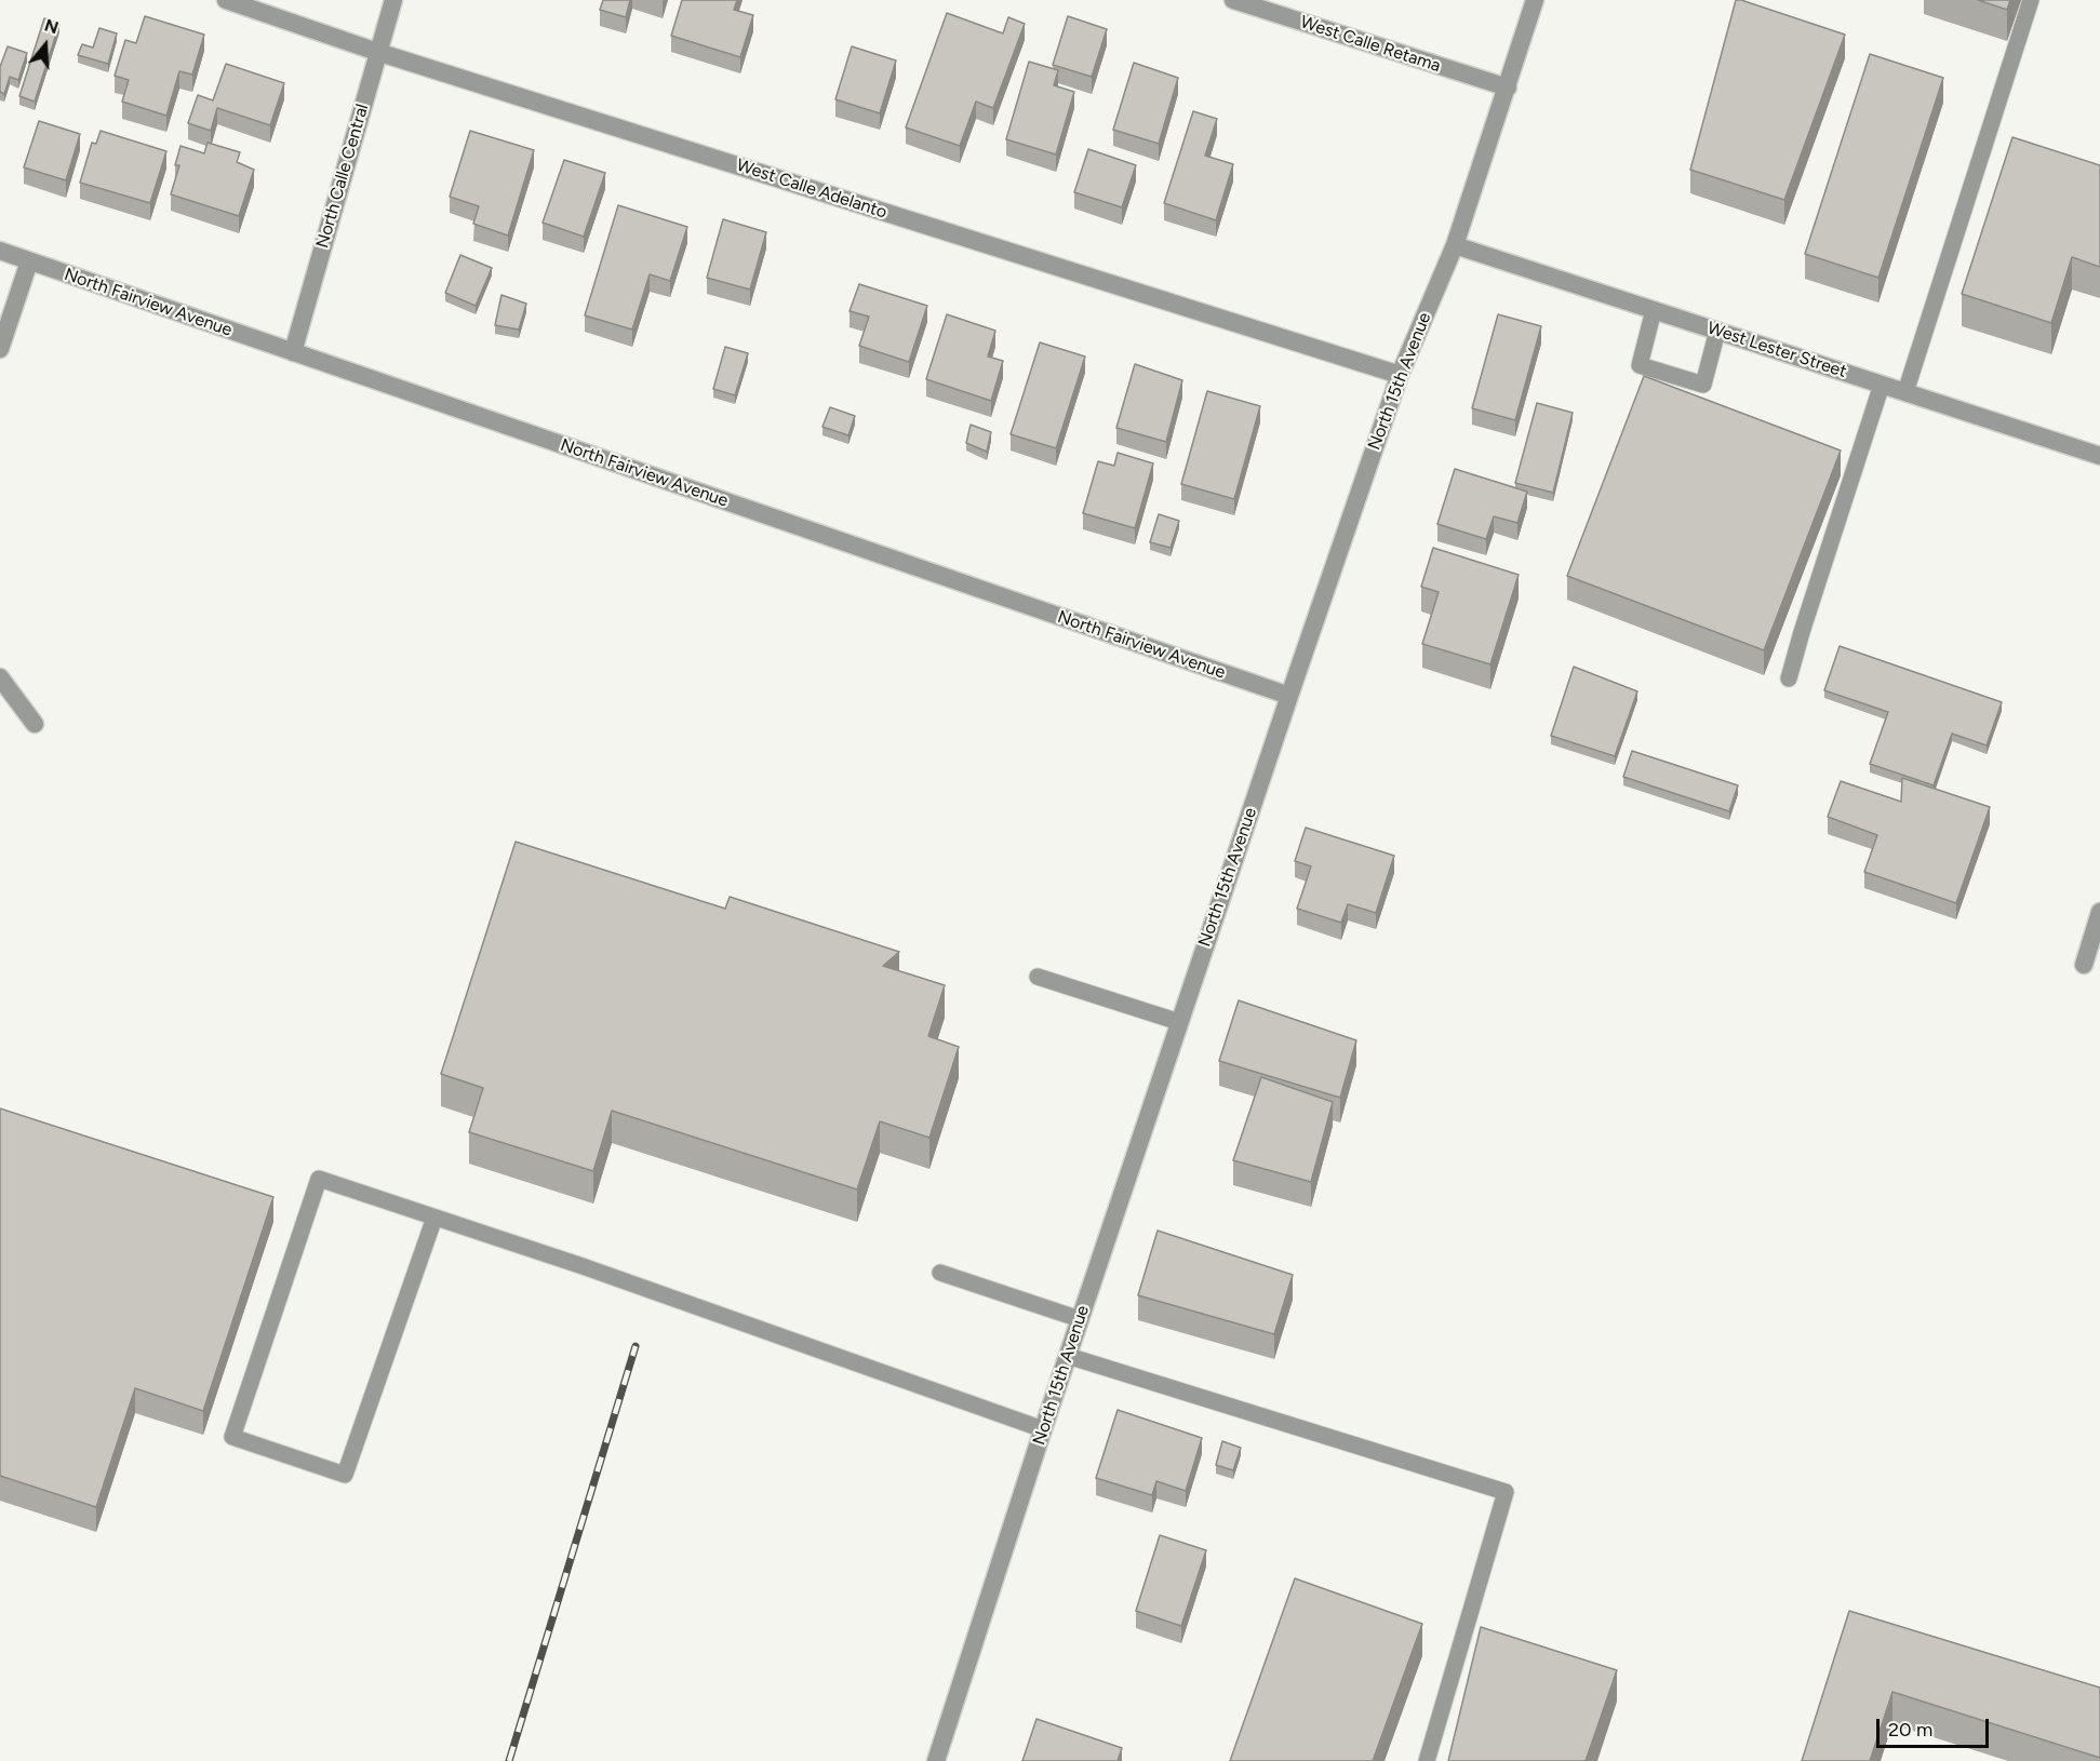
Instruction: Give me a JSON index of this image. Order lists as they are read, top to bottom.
{
  "streets": {
    "street": [
      "West Calle Retama",
      "North Calle Central",
      "West Calle Adelanto",
      "North Fairview Avenue",
      "West Lester Street",
      "North 15th Avenue"
    ]
  },
  "crossings": [
    ["West Calle Retama", "North 15th Avenue"],
    ["North Calle Central", "West Calle Adelanto"],
    ["North Calle Central", "North Fairview Avenue"],
    ["West Calle Adelanto", "North 15th Avenue"],
    ["North Fairview Avenue", "North 15th Avenue"],
    ["West Lester Street", "North 15th Avenue"]
  ],
  "scale_bar": "20 m",
  "north": "top"
}
